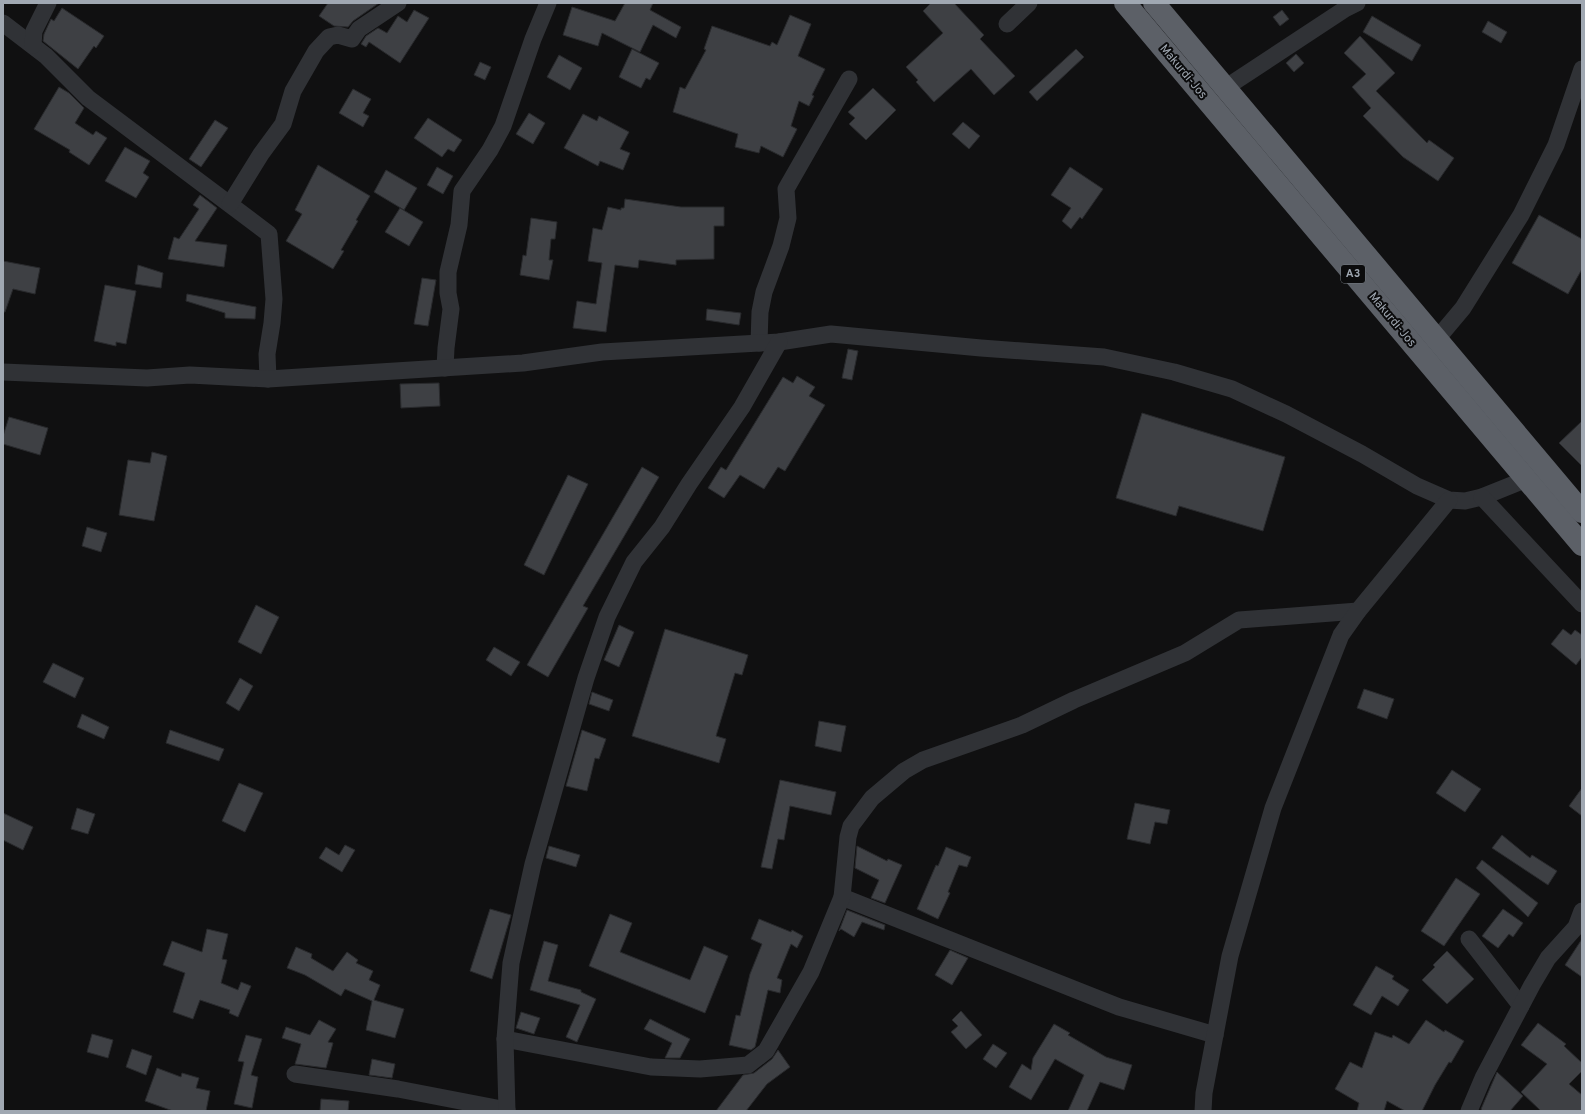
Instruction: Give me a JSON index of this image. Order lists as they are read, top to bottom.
{
  "streets": {
    "highway": ["Makurdi-Jos", "A3"]
  }
}
